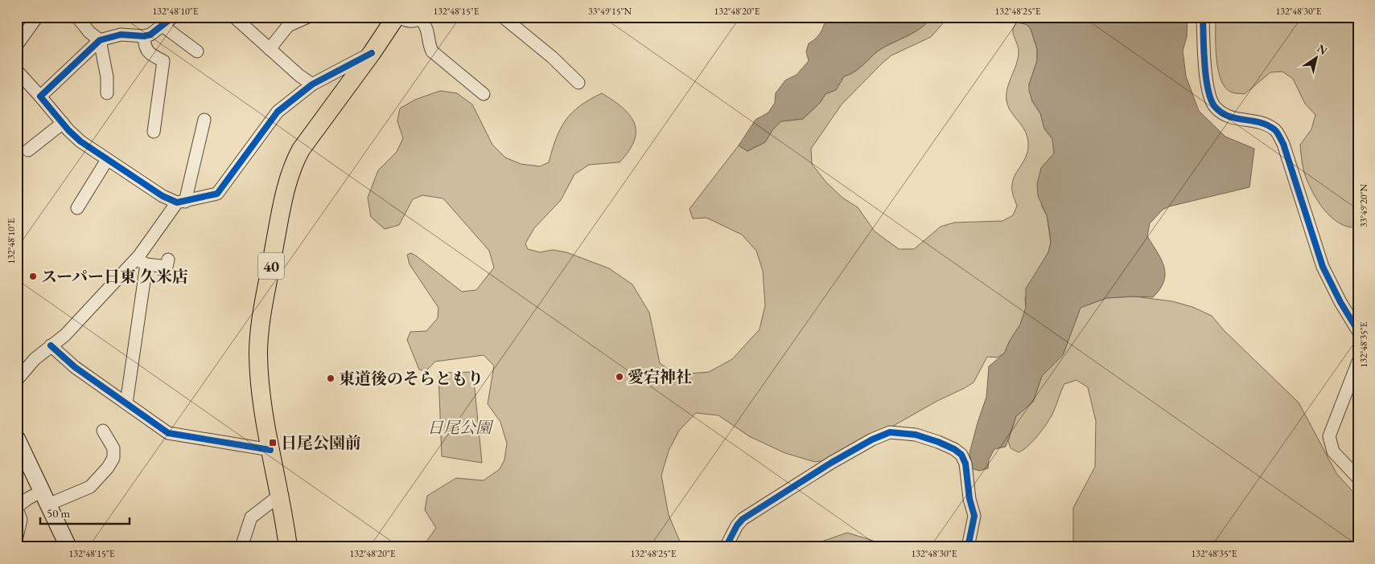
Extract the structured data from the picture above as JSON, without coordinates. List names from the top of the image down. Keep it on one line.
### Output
{"streets":{"main road":["40"]},"parks":["日尾公園"],"places":{"other":["スーパー日東 久米店","愛宕神社","東道後のそらともり"],"transit":["日尾公園前"]},"scale_bar":"50 m","north":"top right","coordinates":["132°48'10\"E","132°48'15\"E","33°49'15\"N","132°48'20\"E","132°48'25\"E","132°48'30\"E","33°49'20\"N","132°48'35\"E"]}
